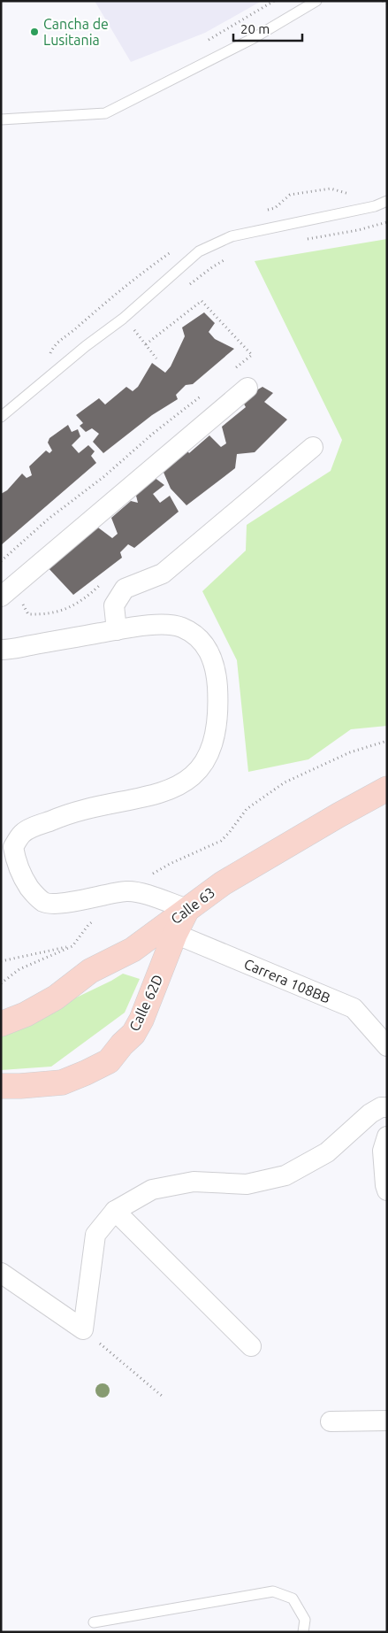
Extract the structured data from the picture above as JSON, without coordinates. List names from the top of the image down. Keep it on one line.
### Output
{"streets":{"main road":["Calle 63","Calle 62D"],"street":["Carrera 108BB"]},"crossings":[["Calle 63","Calle 62D"],["Carrera 108BB","Calle 62D"]],"places":["Cancha de Lusitania"],"scale_bar":"20 m"}
